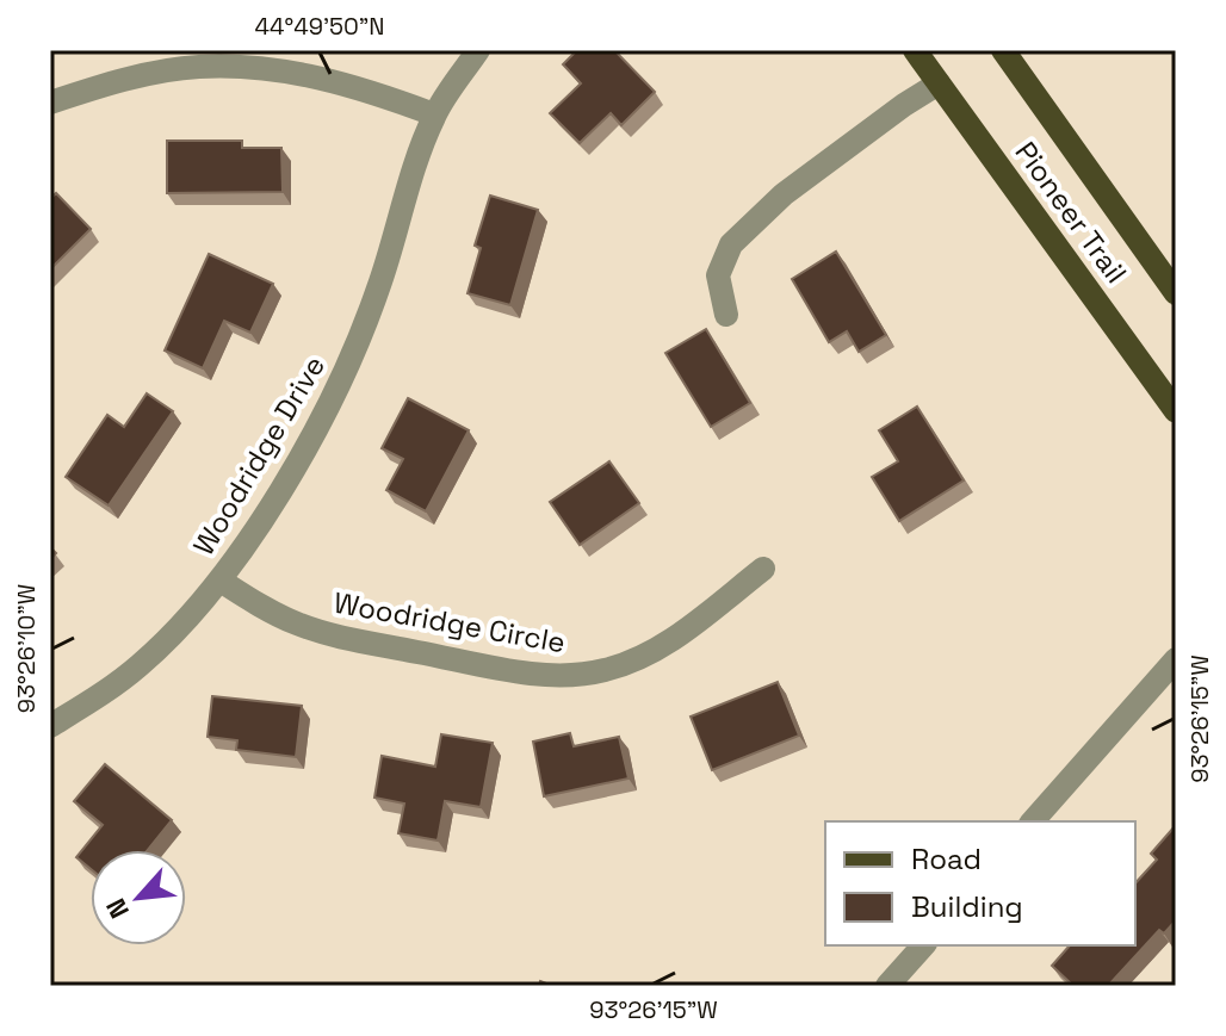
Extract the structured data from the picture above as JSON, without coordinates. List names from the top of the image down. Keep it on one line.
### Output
{"streets":{"main road":["Pioneer Trail"],"street":["Woodridge Drive","Woodridge Circle"]},"crossings":[["Woodridge Drive","Woodridge Circle"]],"legend":["Road","Building"],"north":"bottom left","coordinates":["44°49'50\"N","93°26'10\"W","93°26'15\"W"]}
